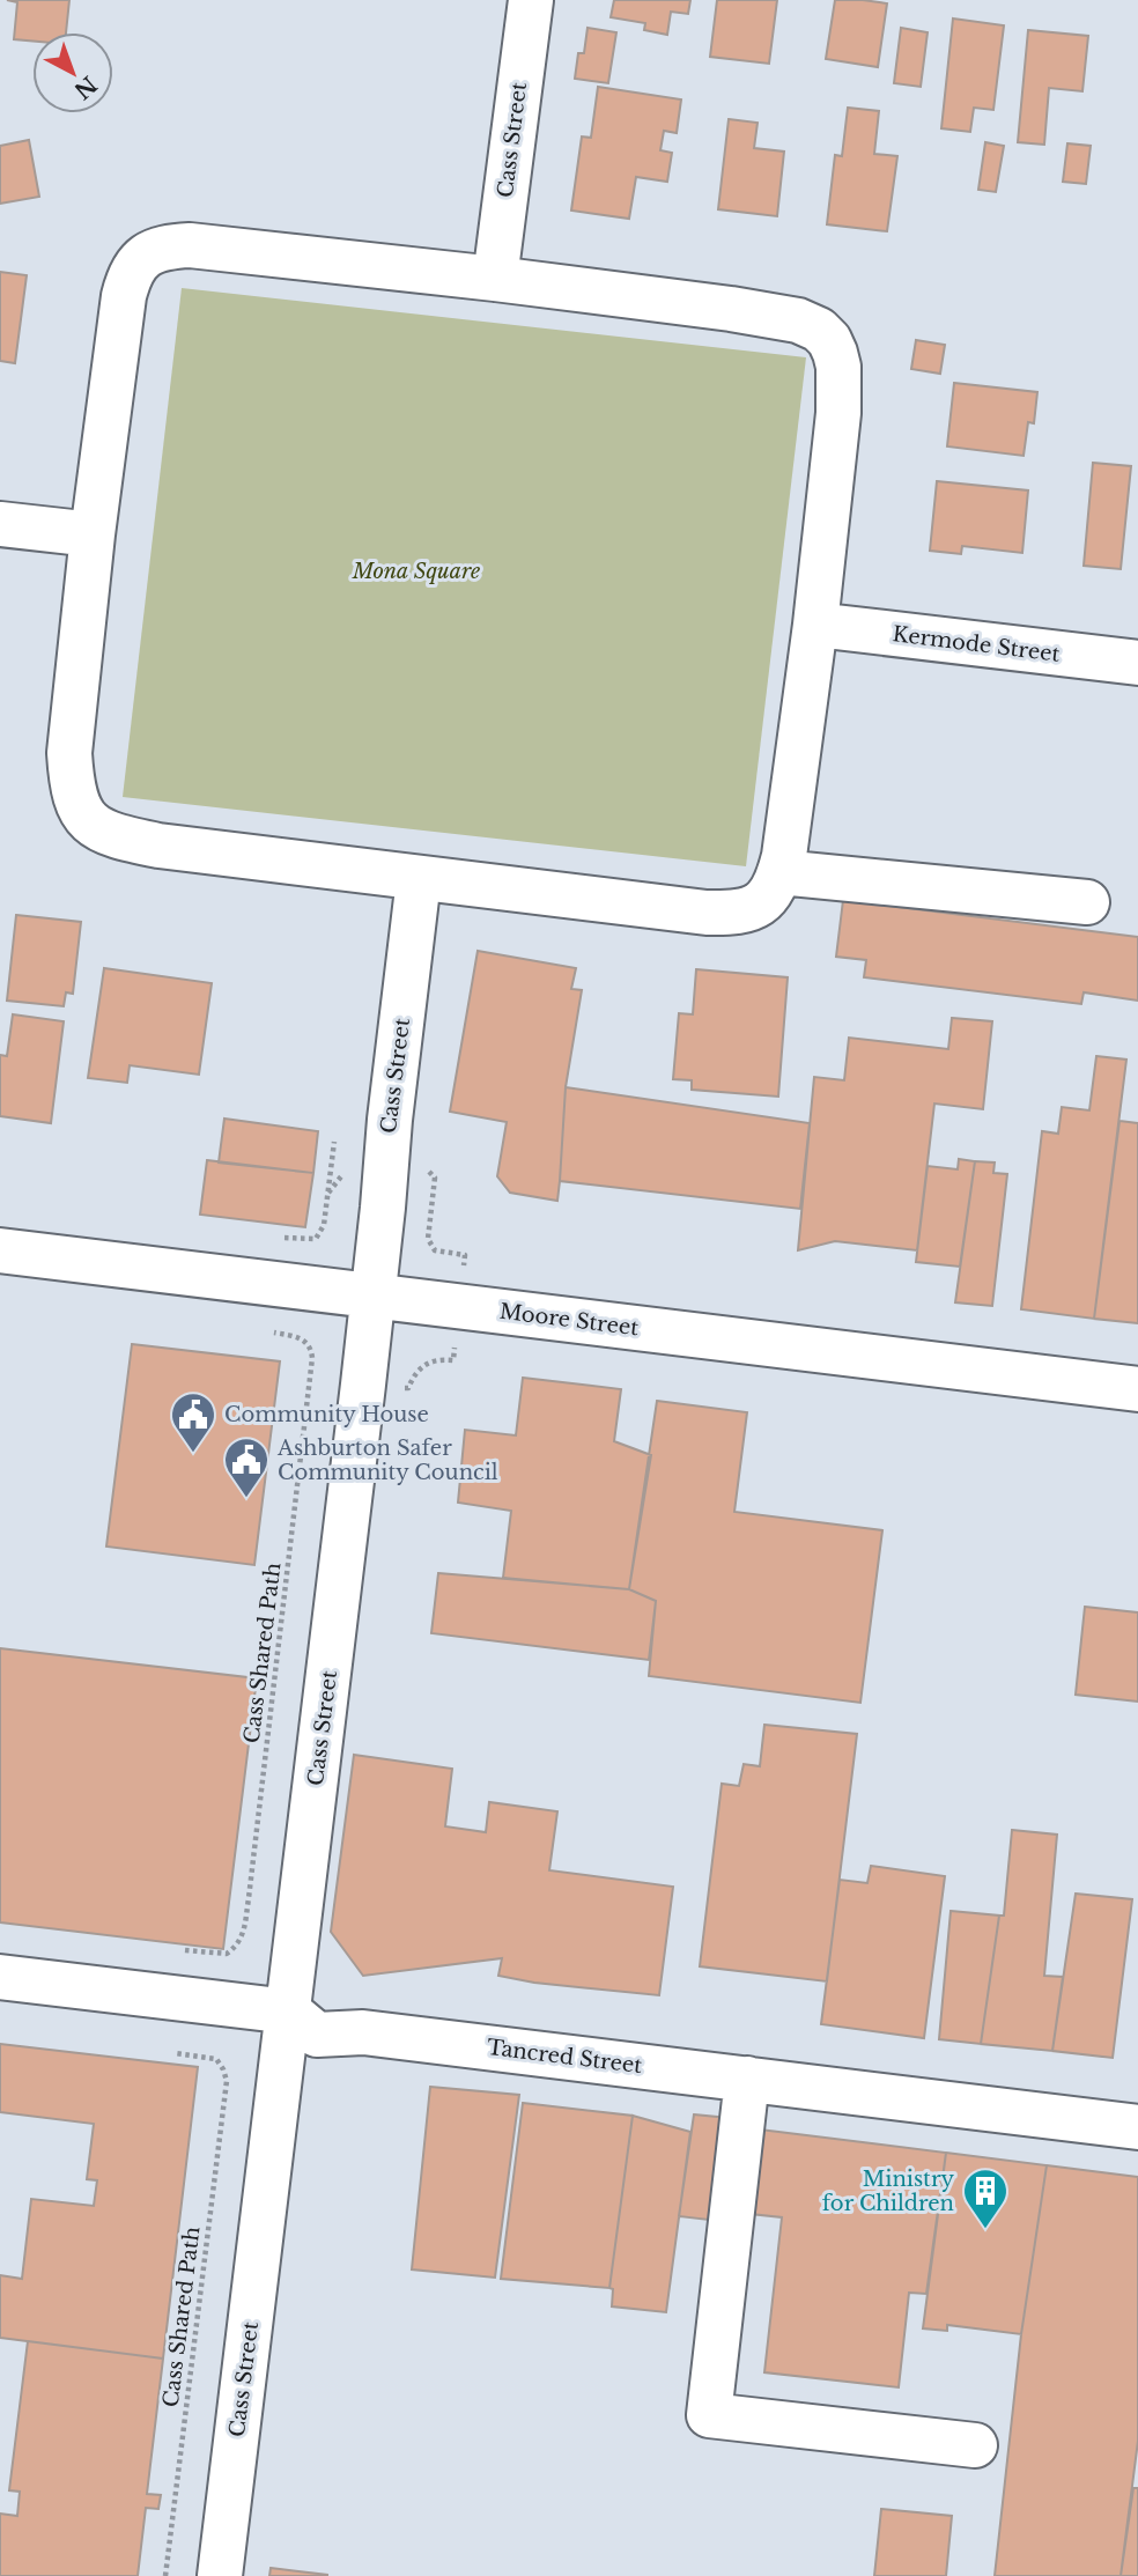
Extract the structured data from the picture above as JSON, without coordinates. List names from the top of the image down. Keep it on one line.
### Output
{"streets":{"street":["Cass Street","Kermode Street","Moore Street","Tancred Street"],"path":["Cass Shared Path"]},"crossings":[["Cass Street","Moore Street"],["Cass Street","Tancred Street"]],"parks":["Mona Square"],"places":{"public building":["Community House","Ashburton Safer Community Council"],"building":["Ministry for Children"]},"north":"bottom right"}
